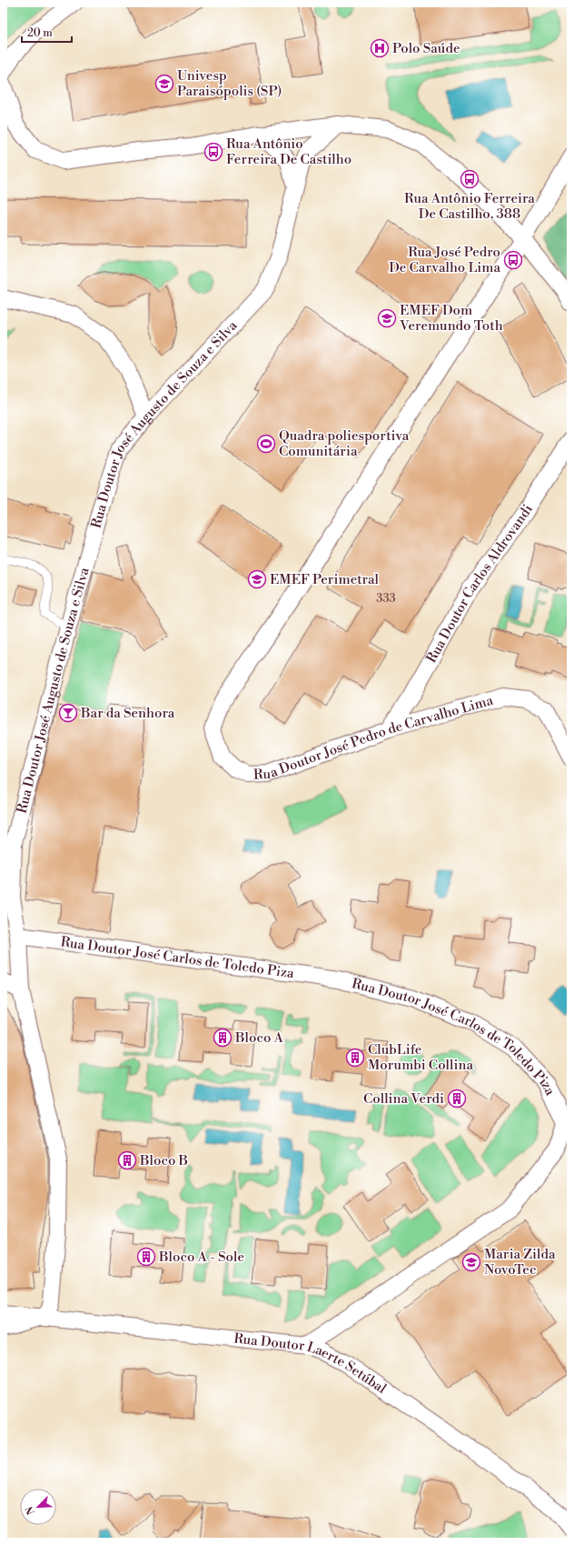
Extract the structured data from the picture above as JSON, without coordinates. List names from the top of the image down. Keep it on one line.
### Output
{"streets":{"street":["Rua Doutor José Augusto de Souza e Silva","Rua Doutor Carlos Aldrovandi","Rua Doutor José Pedro de Carvalho Lima","Rua Doutor José Carlos de Toledo Piza","Rua Doutor Laerte Setúbal"]},"crossings":[["Rua Doutor José Augusto de Souza e Silva","Rua Doutor José Carlos de Toledo Piza"],["Rua Doutor José Augusto de Souza e Silva","Rua Doutor Laerte Setúbal"],["Rua Doutor Carlos Aldrovandi","Rua Doutor José Pedro de Carvalho Lima"],["Rua Doutor José Carlos de Toledo Piza","Rua Doutor Laerte Setúbal"]],"places":{"hospital":["Polo Saúde"],"school or university":["Univesp Paraisópolis (SP)","EMEF Dom Veremundo Toth","EMEF Perimetral","Maria Zilda NovoTec"],"bus stop":["Rua Antônio Ferreira De Castilho","Rua Antônio Ferreira De Castilho, 388","Rua José Pedro De Carvalho Lima"],"sports":["Quadra poliesportiva Comunitária"],"bar":["Bar da Senhora"],"building":["Bloco A","ClubLife Morumbi Collina","Collina Verdi","Bloco B","Bloco A - Sole"]},"house_numbers":["333"],"scale_bar":"20 m","north":"bottom left"}
